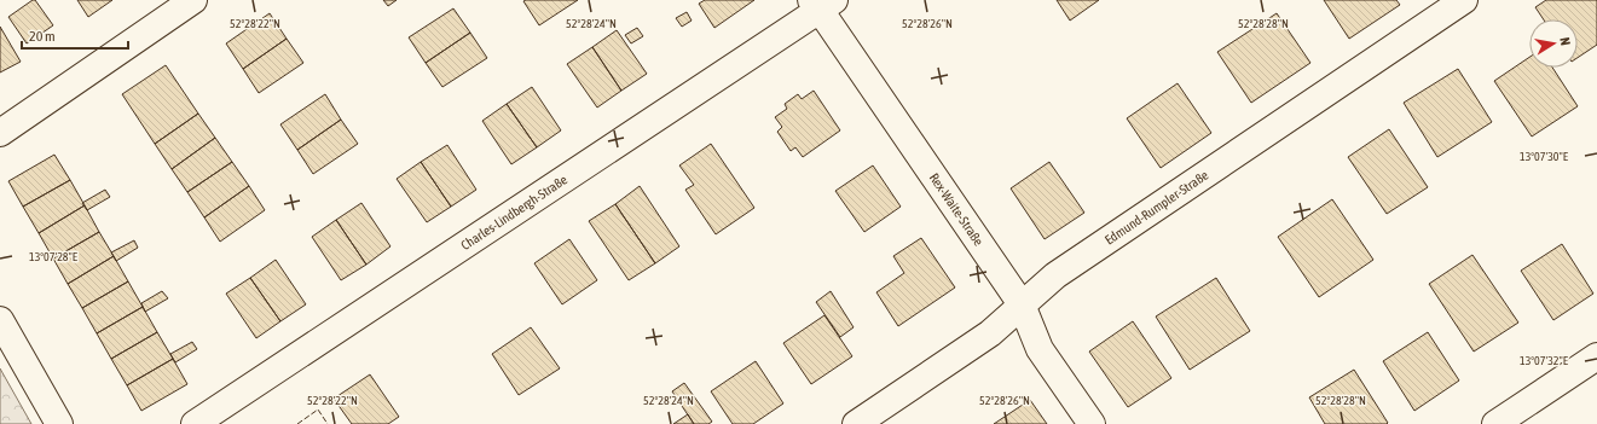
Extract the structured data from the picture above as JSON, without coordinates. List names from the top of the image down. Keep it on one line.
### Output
{"streets":{"street":["Edmund-Rumpler-Straße","Rex-Waite-Straße","Charles-Lindbergh-Straße"]},"crossings":[["Edmund-Rumpler-Straße","Rex-Waite-Straße"],["Rex-Waite-Straße","Charles-Lindbergh-Straße"]],"scale_bar":"20 m","north":"right","coordinates":["52°28'22\"N","52°28'24\"N","52°28'26\"N","52°28'28\"N","13°07'30\"E","13°07'28\"E","13°07'32\"E"]}
